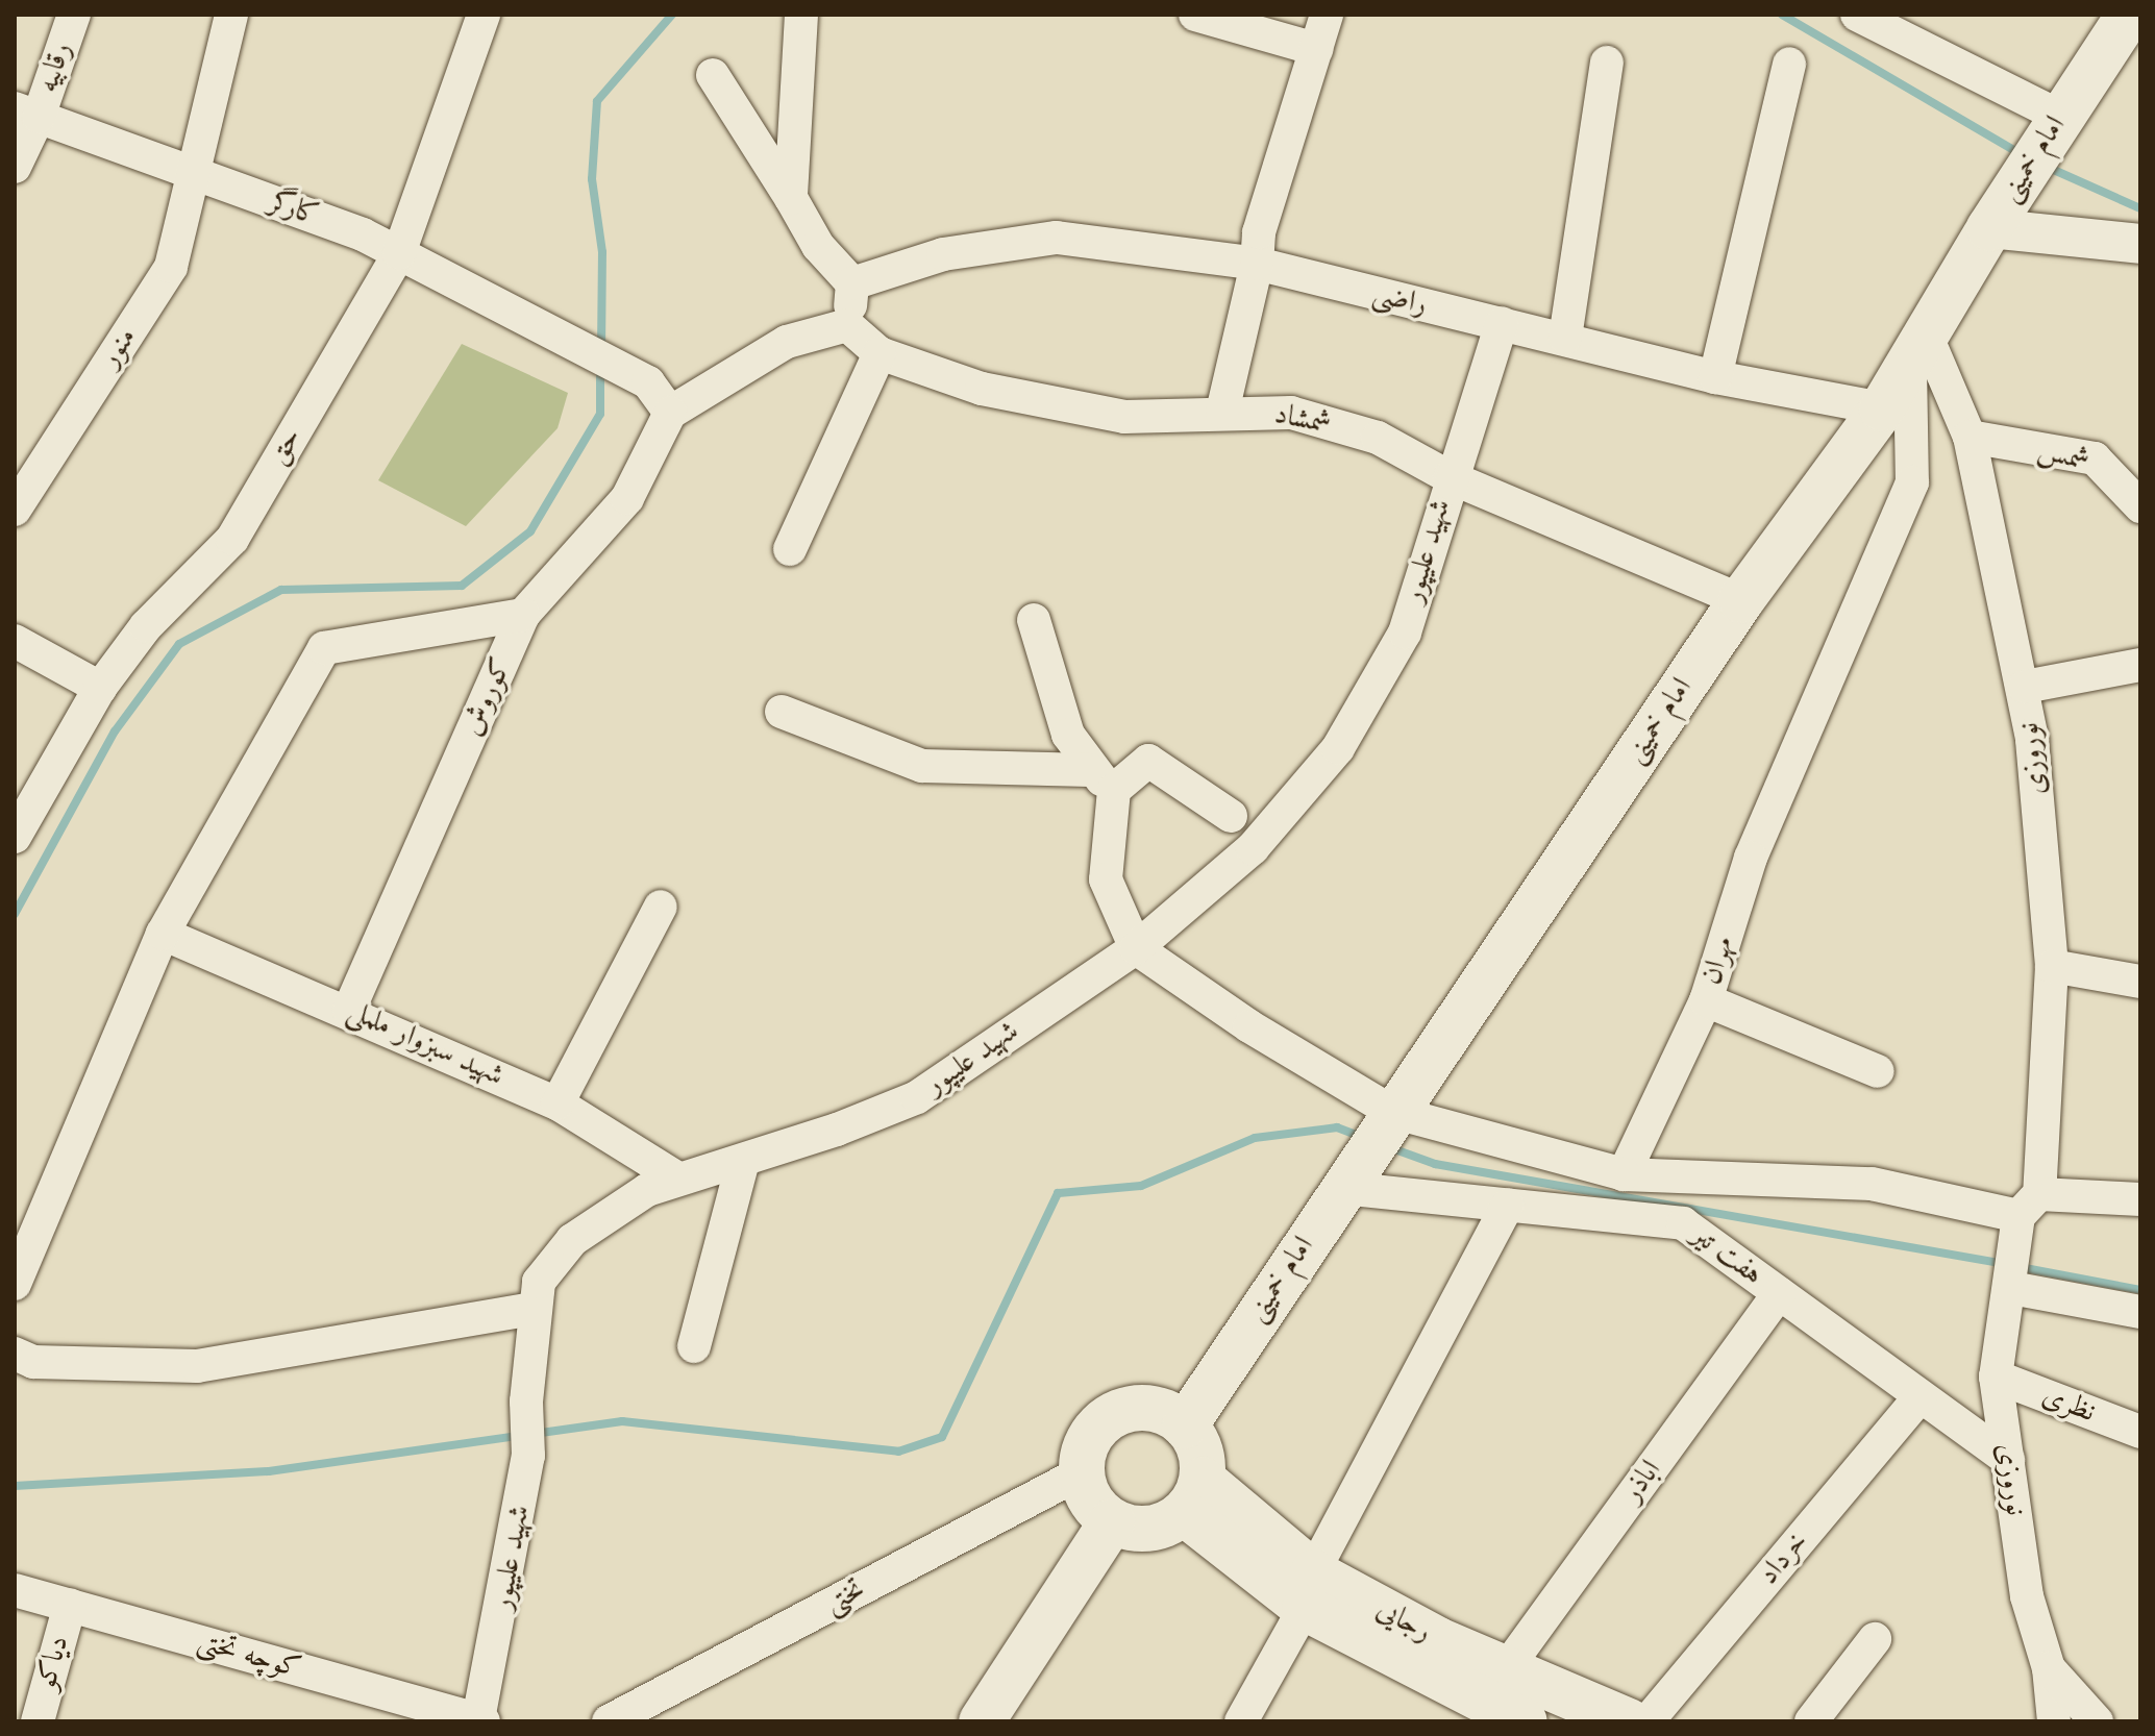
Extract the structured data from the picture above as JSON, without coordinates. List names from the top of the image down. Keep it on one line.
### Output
{"streets":{"main road":["امام خمینی","رجایی"],"street":["رقابیه","کارگر","راضی","منور","شمشاد","حق","شمس","شهید علیپور","کوروش","نوروزی","مهران","شهید سبزوار ململی","هفت تیر","نظری","اباذر","خرداد","تختی","کوچه تختی","دیاکو"]},"crossings":[["رقابیه","کارگر"],["امام خمینی","راضی"],["امام خمینی","شمشاد"],["امام خمینی","نوروزی"],["امام خمینی","مهران"],["امام خمینی","هفت تیر"],["امام خمینی","تختی"],["امام خمینی","رجایی"],["کارگر","منور"],["کارگر","حق"],["کارگر","کوروش"],["راضی","شهید علیپور"],["شمشاد","شهید علیپور"],["شمس","نوروزی"],["شهید علیپور","شهید سبزوار ململی"],["شهید علیپور","کوچه تختی"],["کوروش","شهید سبزوار ململی"],["نوروزی","مهران"],["نوروزی","هفت تیر"],["نوروزی","نظری"],["هفت تیر","اباذر"],["هفت تیر","خرداد"],["اباذر","رجایی"],["تختی","رجایی"],["کوچه تختی","دیاکو"]]}
